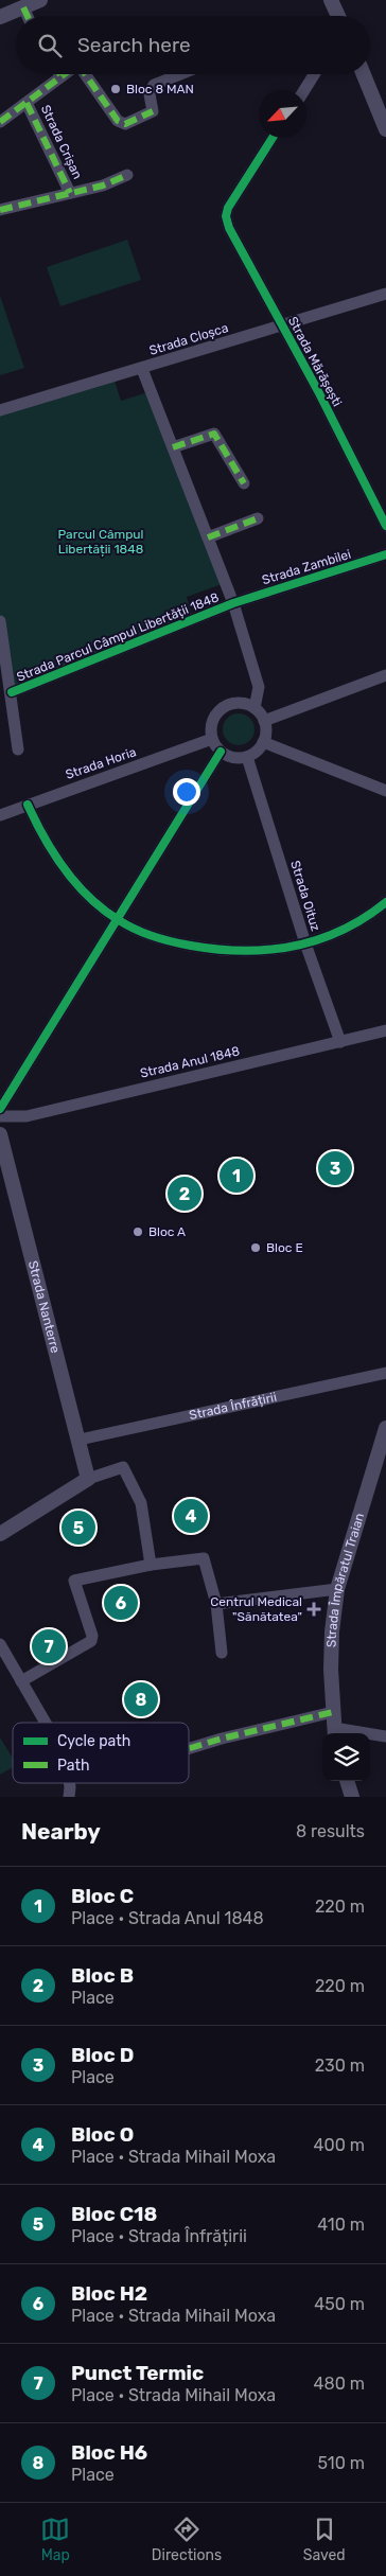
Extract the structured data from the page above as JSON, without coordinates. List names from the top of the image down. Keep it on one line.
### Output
{"streets":{"street":["Strada Crișan","Strada Cloșca","Strada Mărășești","Strada Zambilei","Strada Parcul Câmpul Libertății 1848","Strada Horia","Strada Oituz","Strada Anul 1848","Strada Nanterre","Strada Înfrățirii","Strada Împăratul Traian"]},"crossings":[["Strada Cloșca","Strada Mărășești"],["Strada Cloșca","Strada Parcul Câmpul Libertății 1848"],["Strada Zambilei","Strada Parcul Câmpul Libertății 1848"],["Strada Horia","Strada Oituz"],["Strada Oituz","Strada Anul 1848"],["Strada Nanterre","Strada Înfrățirii"]],"parks":["Parcul Câmpul Libertății 1848"],"places":{"other":["Bloc 8 MAN","Bloc A","Bloc E"],"health":["Centrul Medical \"Sănătatea\""]},"legend":["Cycle path","Path"],"north":"bottom left","page":{"search":"Search here","pins":["3","1","2","4","5","6","7","8"],"heading":["Nearby","8 results"],"list":[{"mark":"1","name":"Bloc C","note":"Place · Strada Anul 1848","value":"220 m"},{"mark":"2","name":"Bloc B","note":"Place","value":"220 m"},{"mark":"3","name":"Bloc D","note":"Place","value":"230 m"},{"mark":"4","name":"Bloc O","note":"Place · Strada Mihail Moxa","value":"400 m"},{"mark":"5","name":"Bloc C18","note":"Place · Strada Înfrățirii","value":"410 m"},{"mark":"6","name":"Bloc H2","note":"Place · Strada Mihail Moxa","value":"450 m"},{"mark":"7","name":"Punct Termic","note":"Place · Strada Mihail Moxa","value":"480 m"},{"mark":"8","name":"Bloc H6","note":"Place","value":"510 m"}],"nav":["Map","Directions","Saved"]}}
